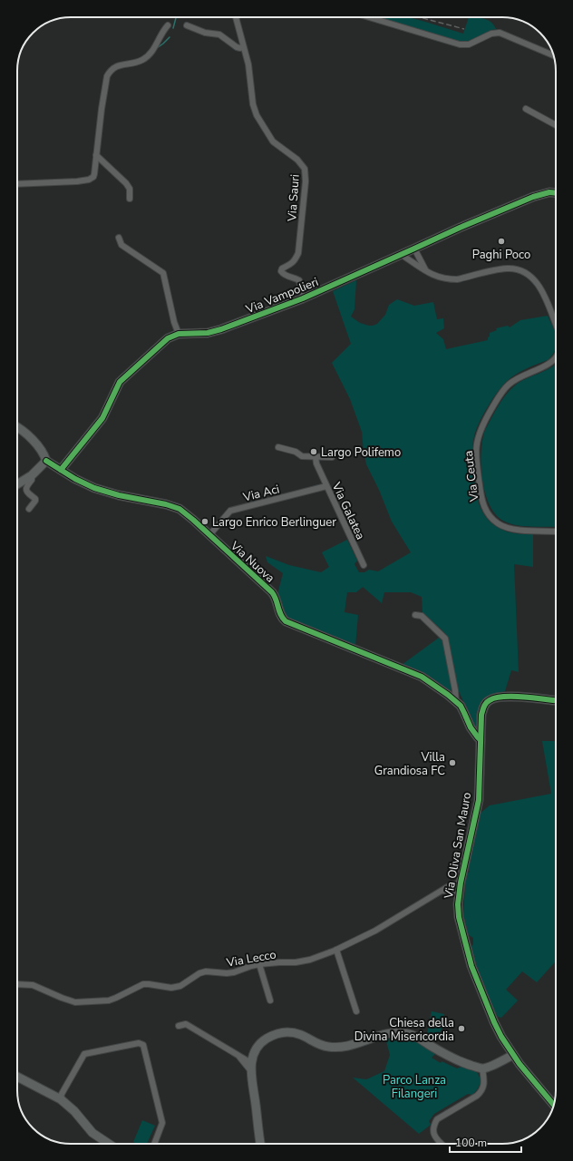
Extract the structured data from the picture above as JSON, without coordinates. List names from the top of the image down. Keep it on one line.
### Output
{"streets":{"street":["Via Sauri","Via Vampolieri","Via Ceuta","Via Aci","Via Galatea","Via Nuova","Via Oliva San Mauro","Via Lecco"]},"crossings":[["Via Sauri","Via Vampolieri"],["Via Vampolieri","Via Nuova"],["Via Aci","Via Galatea"],["Via Aci","Via Nuova"],["Via Nuova","Via Oliva San Mauro"],["Via Oliva San Mauro","Via Lecco"]],"parks":["Parco Lanza Filangeri"],"places":["Paghi Poco","Largo Polifemo","Largo Enrico Berlinguer","Villa Grandiosa FC","Chiesa della Divina Misericordia"],"scale_bar":"100 m"}
